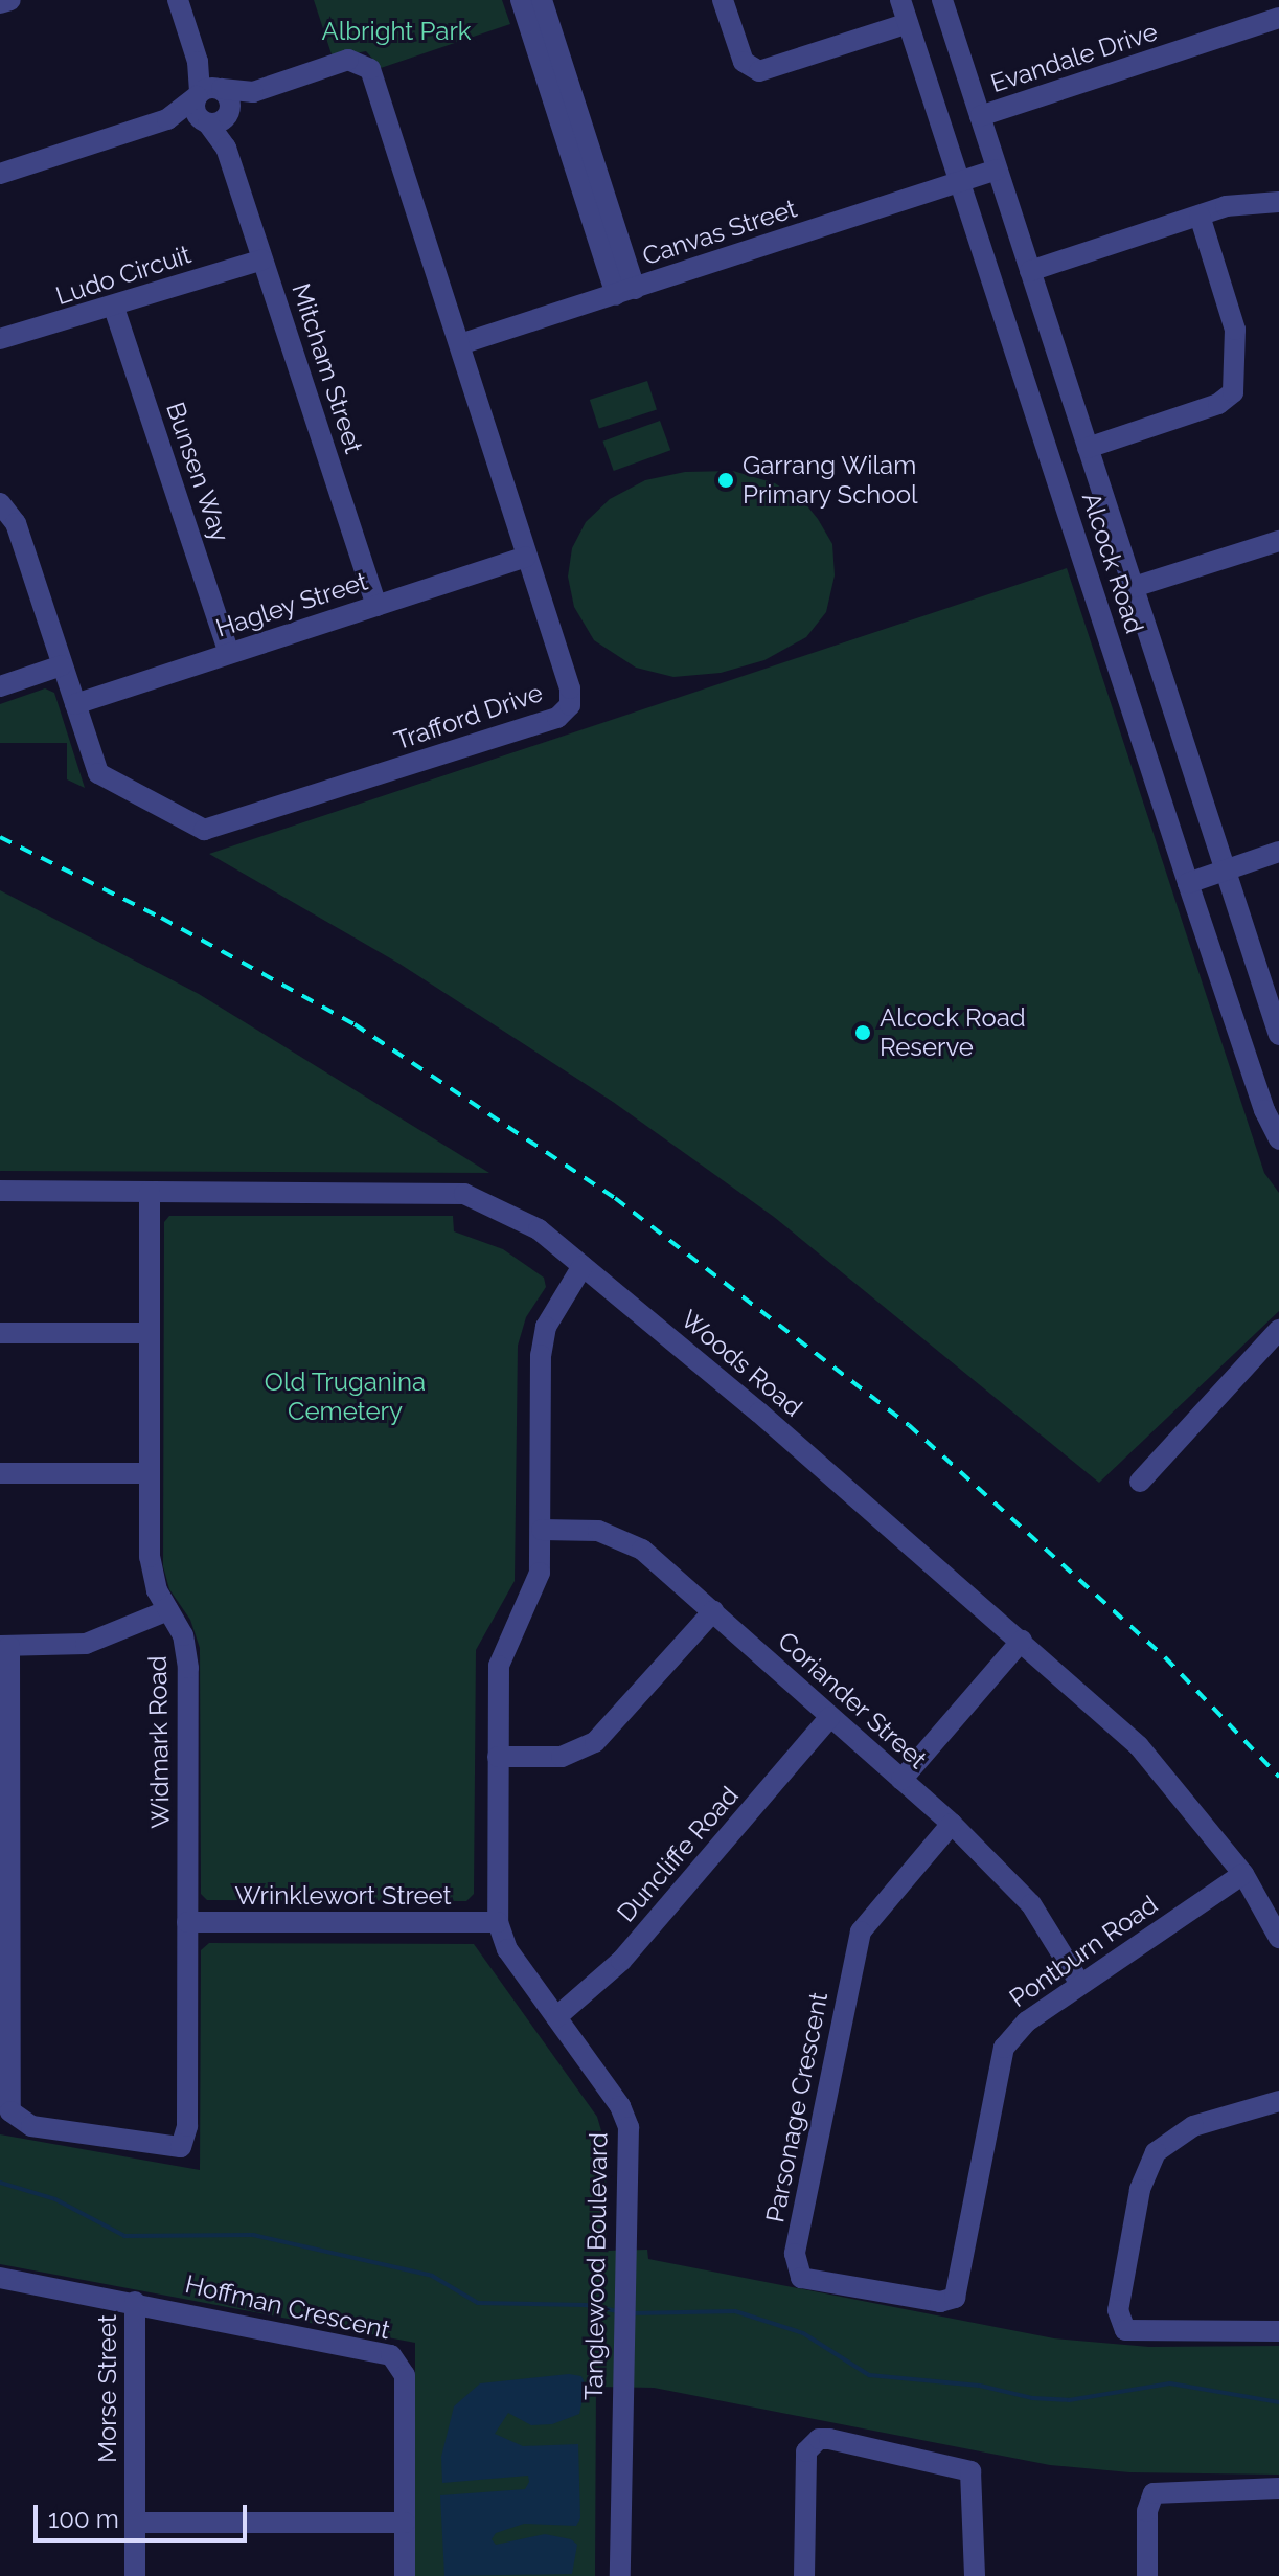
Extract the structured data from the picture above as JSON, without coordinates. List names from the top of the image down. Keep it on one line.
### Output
{"streets":{"street":["Evandale Drive","Canvas Street","Ludo Circuit","Mitcham Street","Bunsen Way","Alcock Road","Hagley Street","Trafford Drive","Woods Road","Coriander Street","Widmark Road","Duncliffe Road","Wrinklewort Street","Pontburn Road","Parsonage Crescent","Tanglewood Boulevard","Hoffman Crescent","Morse Street"]},"crossings":[["Evandale Drive","Alcock Road"],["Canvas Street","Alcock Road"],["Canvas Street","Trafford Drive"],["Ludo Circuit","Mitcham Street"],["Ludo Circuit","Bunsen Way"],["Mitcham Street","Hagley Street"],["Bunsen Way","Hagley Street"],["Hagley Street","Trafford Drive"],["Woods Road","Widmark Road"],["Woods Road","Pontburn Road"],["Woods Road","Tanglewood Boulevard"],["Coriander Street","Duncliffe Road"],["Coriander Street","Pontburn Road"],["Coriander Street","Parsonage Crescent"],["Coriander Street","Tanglewood Boulevard"],["Widmark Road","Wrinklewort Street"],["Duncliffe Road","Tanglewood Boulevard"],["Wrinklewort Street","Tanglewood Boulevard"],["Pontburn Road","Parsonage Crescent"],["Hoffman Crescent","Morse Street"]],"parks":["Albright Park","Old Truganina Cemetery"],"places":["Garrang Wilam Primary School","Alcock Road Reserve"],"scale_bar":"100 m"}
